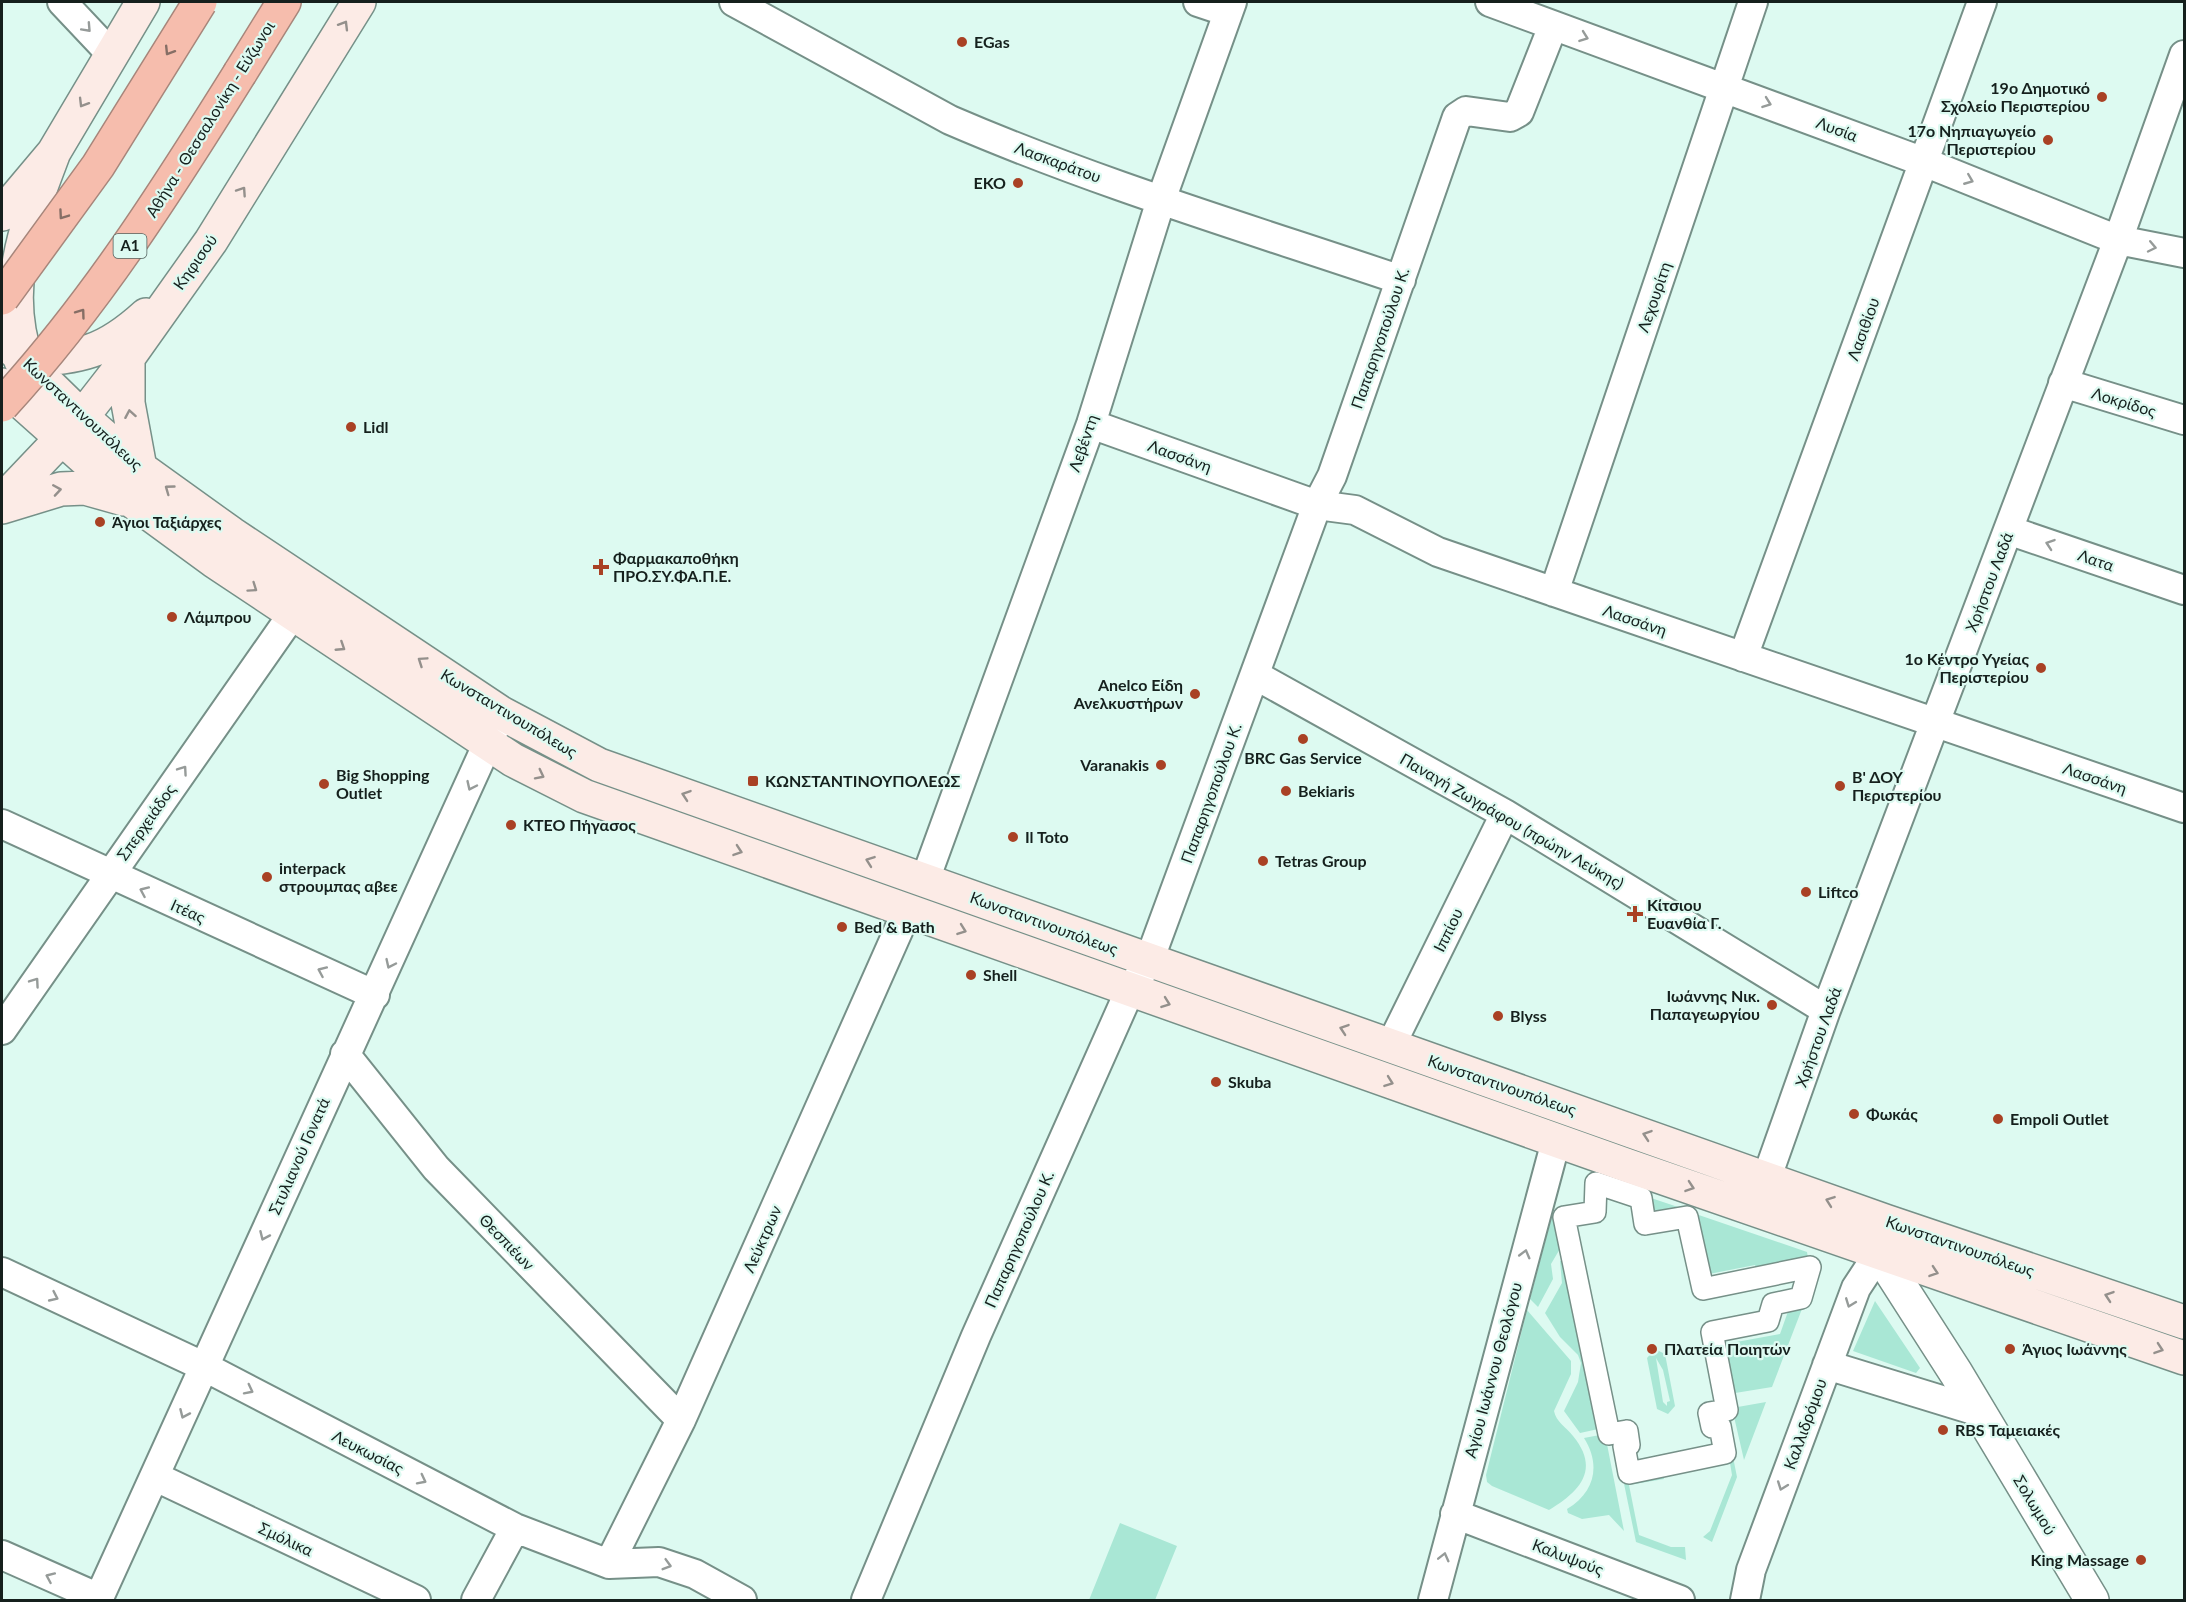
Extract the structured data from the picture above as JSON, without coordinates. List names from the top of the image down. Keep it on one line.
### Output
{"streets":{"highway":["Αθήνα - Θεσσαλονίκη - Εύζωνοι","Α1"],"main road":["Κηφισού","Κωνσταντινουπόλεως"],"street":["Λυσία","Λασκαράτου","Λεχουρίτη","Λασιθίου","Παπαρηγοπούλου Κ.","Λοκρίδος","Λεβέντη","Λασσάνη","Λατα","Χρήστου Λαδά","Παναγή Ζωγράφου (πρώην Λεύκης)","Σπερχειάδος","Ιτέας","Ιππίου","Στυλιανού Γονατά","Λεύκτρων","Θεσπιέων","Αγίου Ιωάννου Θεολόγου","Καλλιδρόμου","Λευκωσίας","Σολωμού","Σμόλικα","Καλυψούς"]},"crossings":[["Λυσία","Λεχουρίτη"],["Λυσία","Λασιθίου"],["Λυσία","Παπαρηγοπούλου Κ."],["Λυσία","Χρήστου Λαδά"],["Λασκαράτου","Παπαρηγοπούλου Κ."],["Λασκαράτου","Λεβέντη"],["Κηφισού","Κωνσταντινουπόλεως"],["Λεχουρίτη","Λασσάνη"],["Λασιθίου","Λασσάνη"],["Παπαρηγοπούλου Κ.","Κωνσταντινουπόλεως"],["Παπαρηγοπούλου Κ.","Λασσάνη"],["Παπαρηγοπούλου Κ.","Παναγή Ζωγράφου (πρώην Λεύκης)"],["Λοκρίδος","Χρήστου Λαδά"],["Κωνσταντινουπόλεως","Λεβέντη"],["Κωνσταντινουπόλεως","Χρήστου Λαδά"],["Κωνσταντινουπόλεως","Σπερχειάδος"],["Κωνσταντινουπόλεως","Ιππίου"],["Κωνσταντινουπόλεως","Στυλιανού Γονατά"],["Κωνσταντινουπόλεως","Λεύκτρων"],["Κωνσταντινουπόλεως","Αγίου Ιωάννου Θεολόγου"],["Κωνσταντινουπόλεως","Καλλιδρόμου"],["Κωνσταντινουπόλεως","Σολωμού"],["Λεβέντη","Λασσάνη"],["Λασσάνη","Χρήστου Λαδά"],["Λατα","Χρήστου Λαδά"],["Χρήστου Λαδά","Παναγή Ζωγράφου (πρώην Λεύκης)"],["Παναγή Ζωγράφου (πρώην Λεύκης)","Ιππίου"],["Σπερχειάδος","Ιτέας"],["Ιτέας","Στυλιανού Γονατά"],["Στυλιανού Γονατά","Θεσπιέων"],["Στυλιανού Γονατά","Λευκωσίας"],["Στυλιανού Γονατά","Σμόλικα"],["Λεύκτρων","Θεσπιέων"],["Λεύκτρων","Λευκωσίας"],["Αγίου Ιωάννου Θεολόγου","Καλυψούς"],["Καλλιδρόμου","Σολωμού"]],"one_way":["Λυσία","Λατα","Σπερχειάδος","Ιτέας","Στυλιανού Γονατά","Αγίου Ιωάννου Θεολόγου","Καλλιδρόμου","Λευκωσίας"],"places":{"other":["EGas","19ο Δημοτικό Σχολείο Περιστερίου","17ο Νηπιαγωγείο Περιστερίου","EKO","Lidl","Άγιοι Ταξιάρχες","Λάμπρου","1ο Κέντρο Υγείας Περιστερίου","Anelco Είδη Ανελκυστήρων","BRC Gas Service","Varanakis","Big Shopping Outlet","Β' ΔΟΥ Περιστερίου","Bekiaris","ΚΤΕΟ Πήγασος","Il Toto","Tetras Group","interpack στρουμπας αβεε","Liftco","Bed & Bath","Shell","Ιωάννης Νικ. Παπαγεωργίου","Blyss","Skuba","Φωκάς","Empoli Outlet","Πλατεία Ποιητών","Άγιος Ιωάννης","RBS Ταμειακές","King Massage"],"health":["Φαρμακαποθήκη ΠΡΟ.ΣΥ.ΦΑ.Π.Ε.","Κίτσιου Ευανθία Γ."],"transit":["ΚΩΝΣΤΑΝΤΙΝΟΥΠΟΛΕΩΣ"]}}
